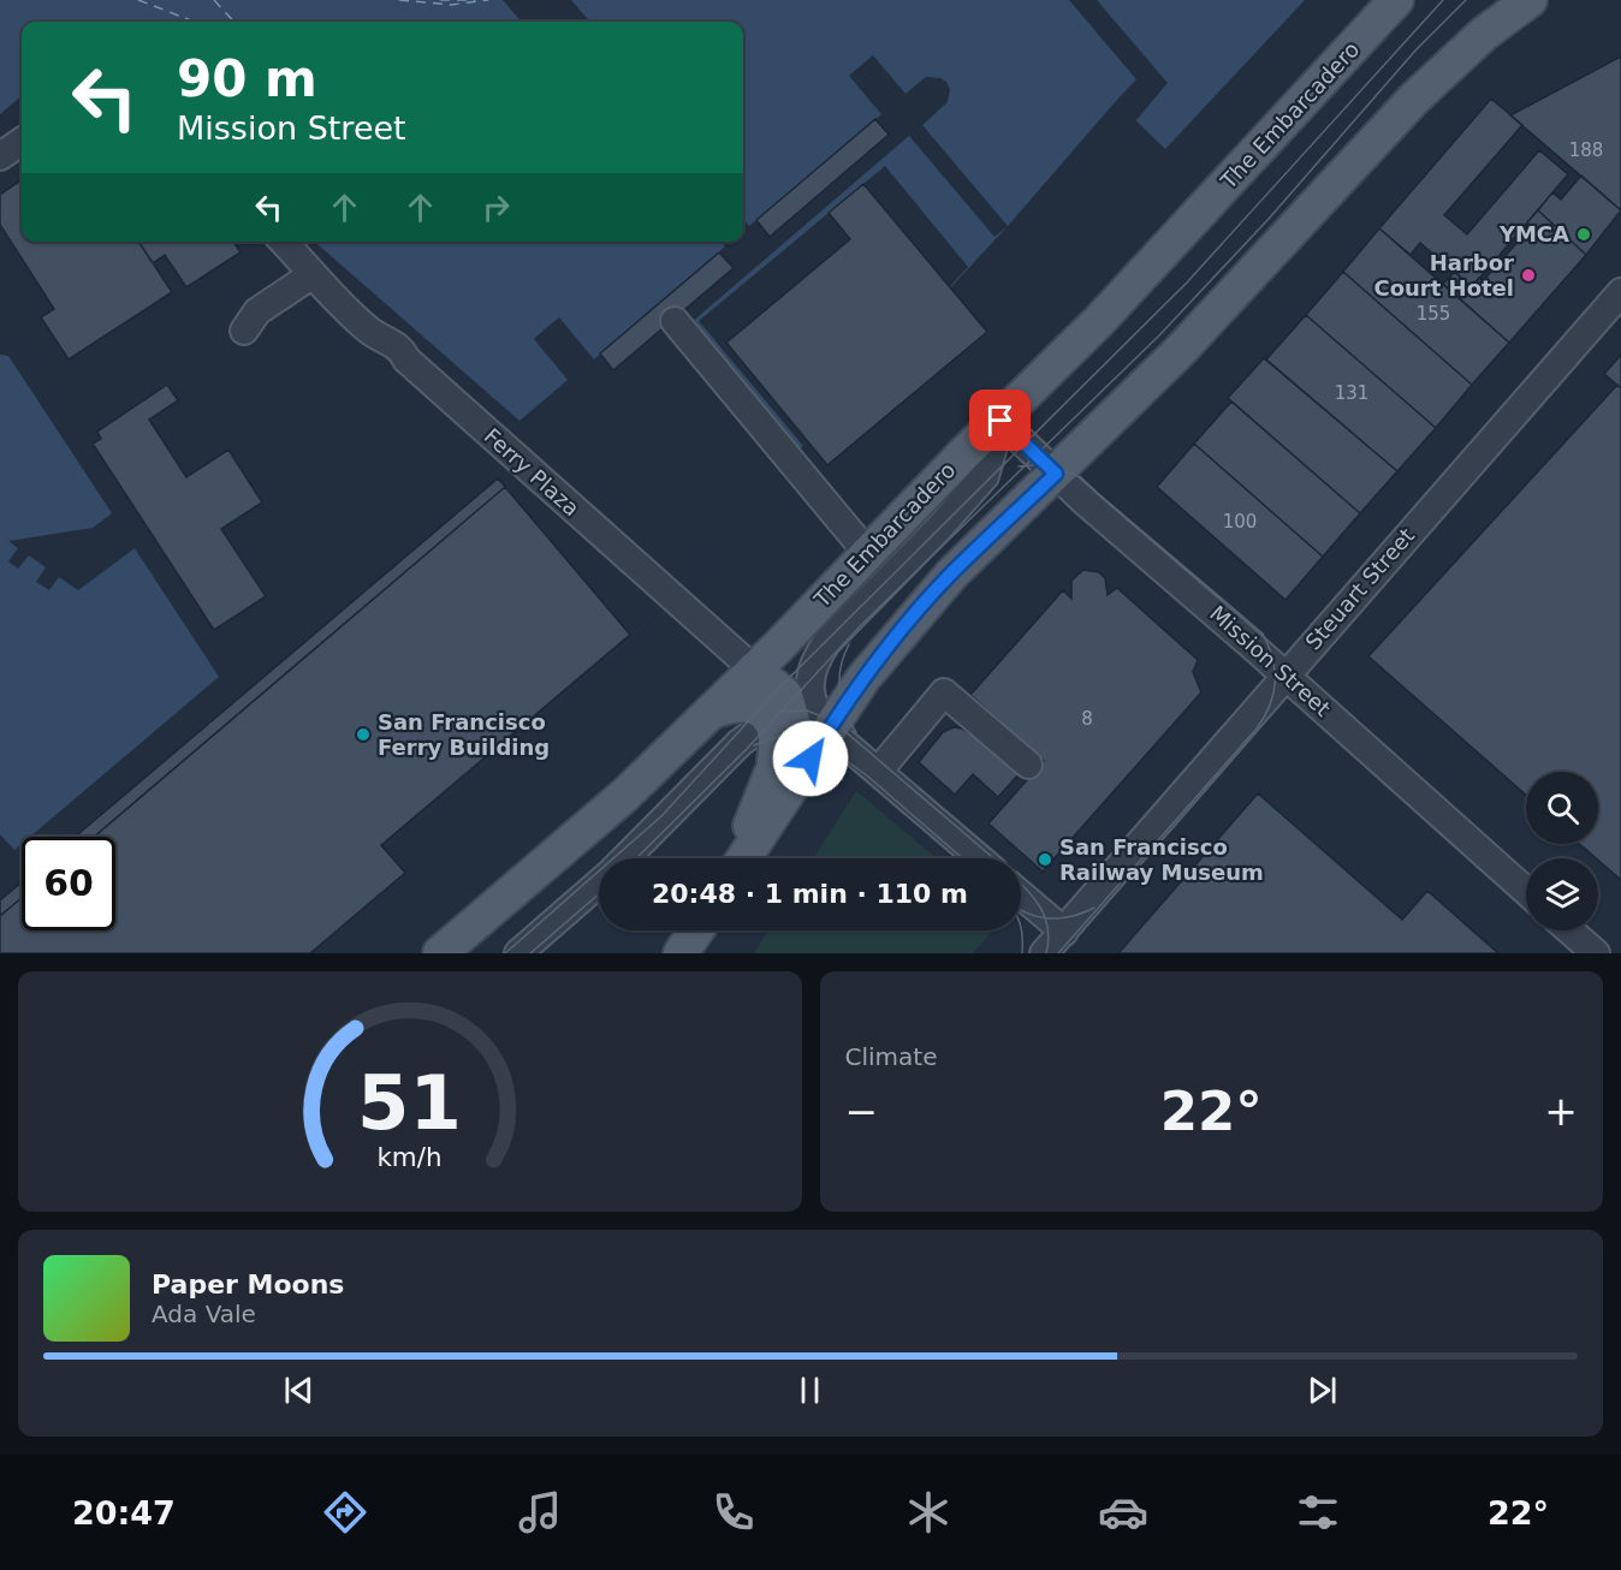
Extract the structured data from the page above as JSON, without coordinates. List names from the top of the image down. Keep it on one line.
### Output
{"streets":{"main road":["The Embarcadero"],"street":["Ferry Plaza","Steuart Street","Mission Street"]},"crossings":[["The Embarcadero","Ferry Plaza"],["The Embarcadero","Mission Street"],["Steuart Street","Mission Street"]],"places":["YMCA","Harbor Court Hotel","San Francisco Ferry Building","San Francisco Railway Museum"],"house_numbers":["188","155","131","100","8"],"page":{"turn":["90 m","Mission Street"],"limit":"60","trip":"20:48 · 1 min · 110 m","tile":"Climate","heat":["−","22°","+"],"song":["Paper Moons","Ada Vale"],"tabs":["20:47","22°"],"gauge":["51","km/h"]}}
